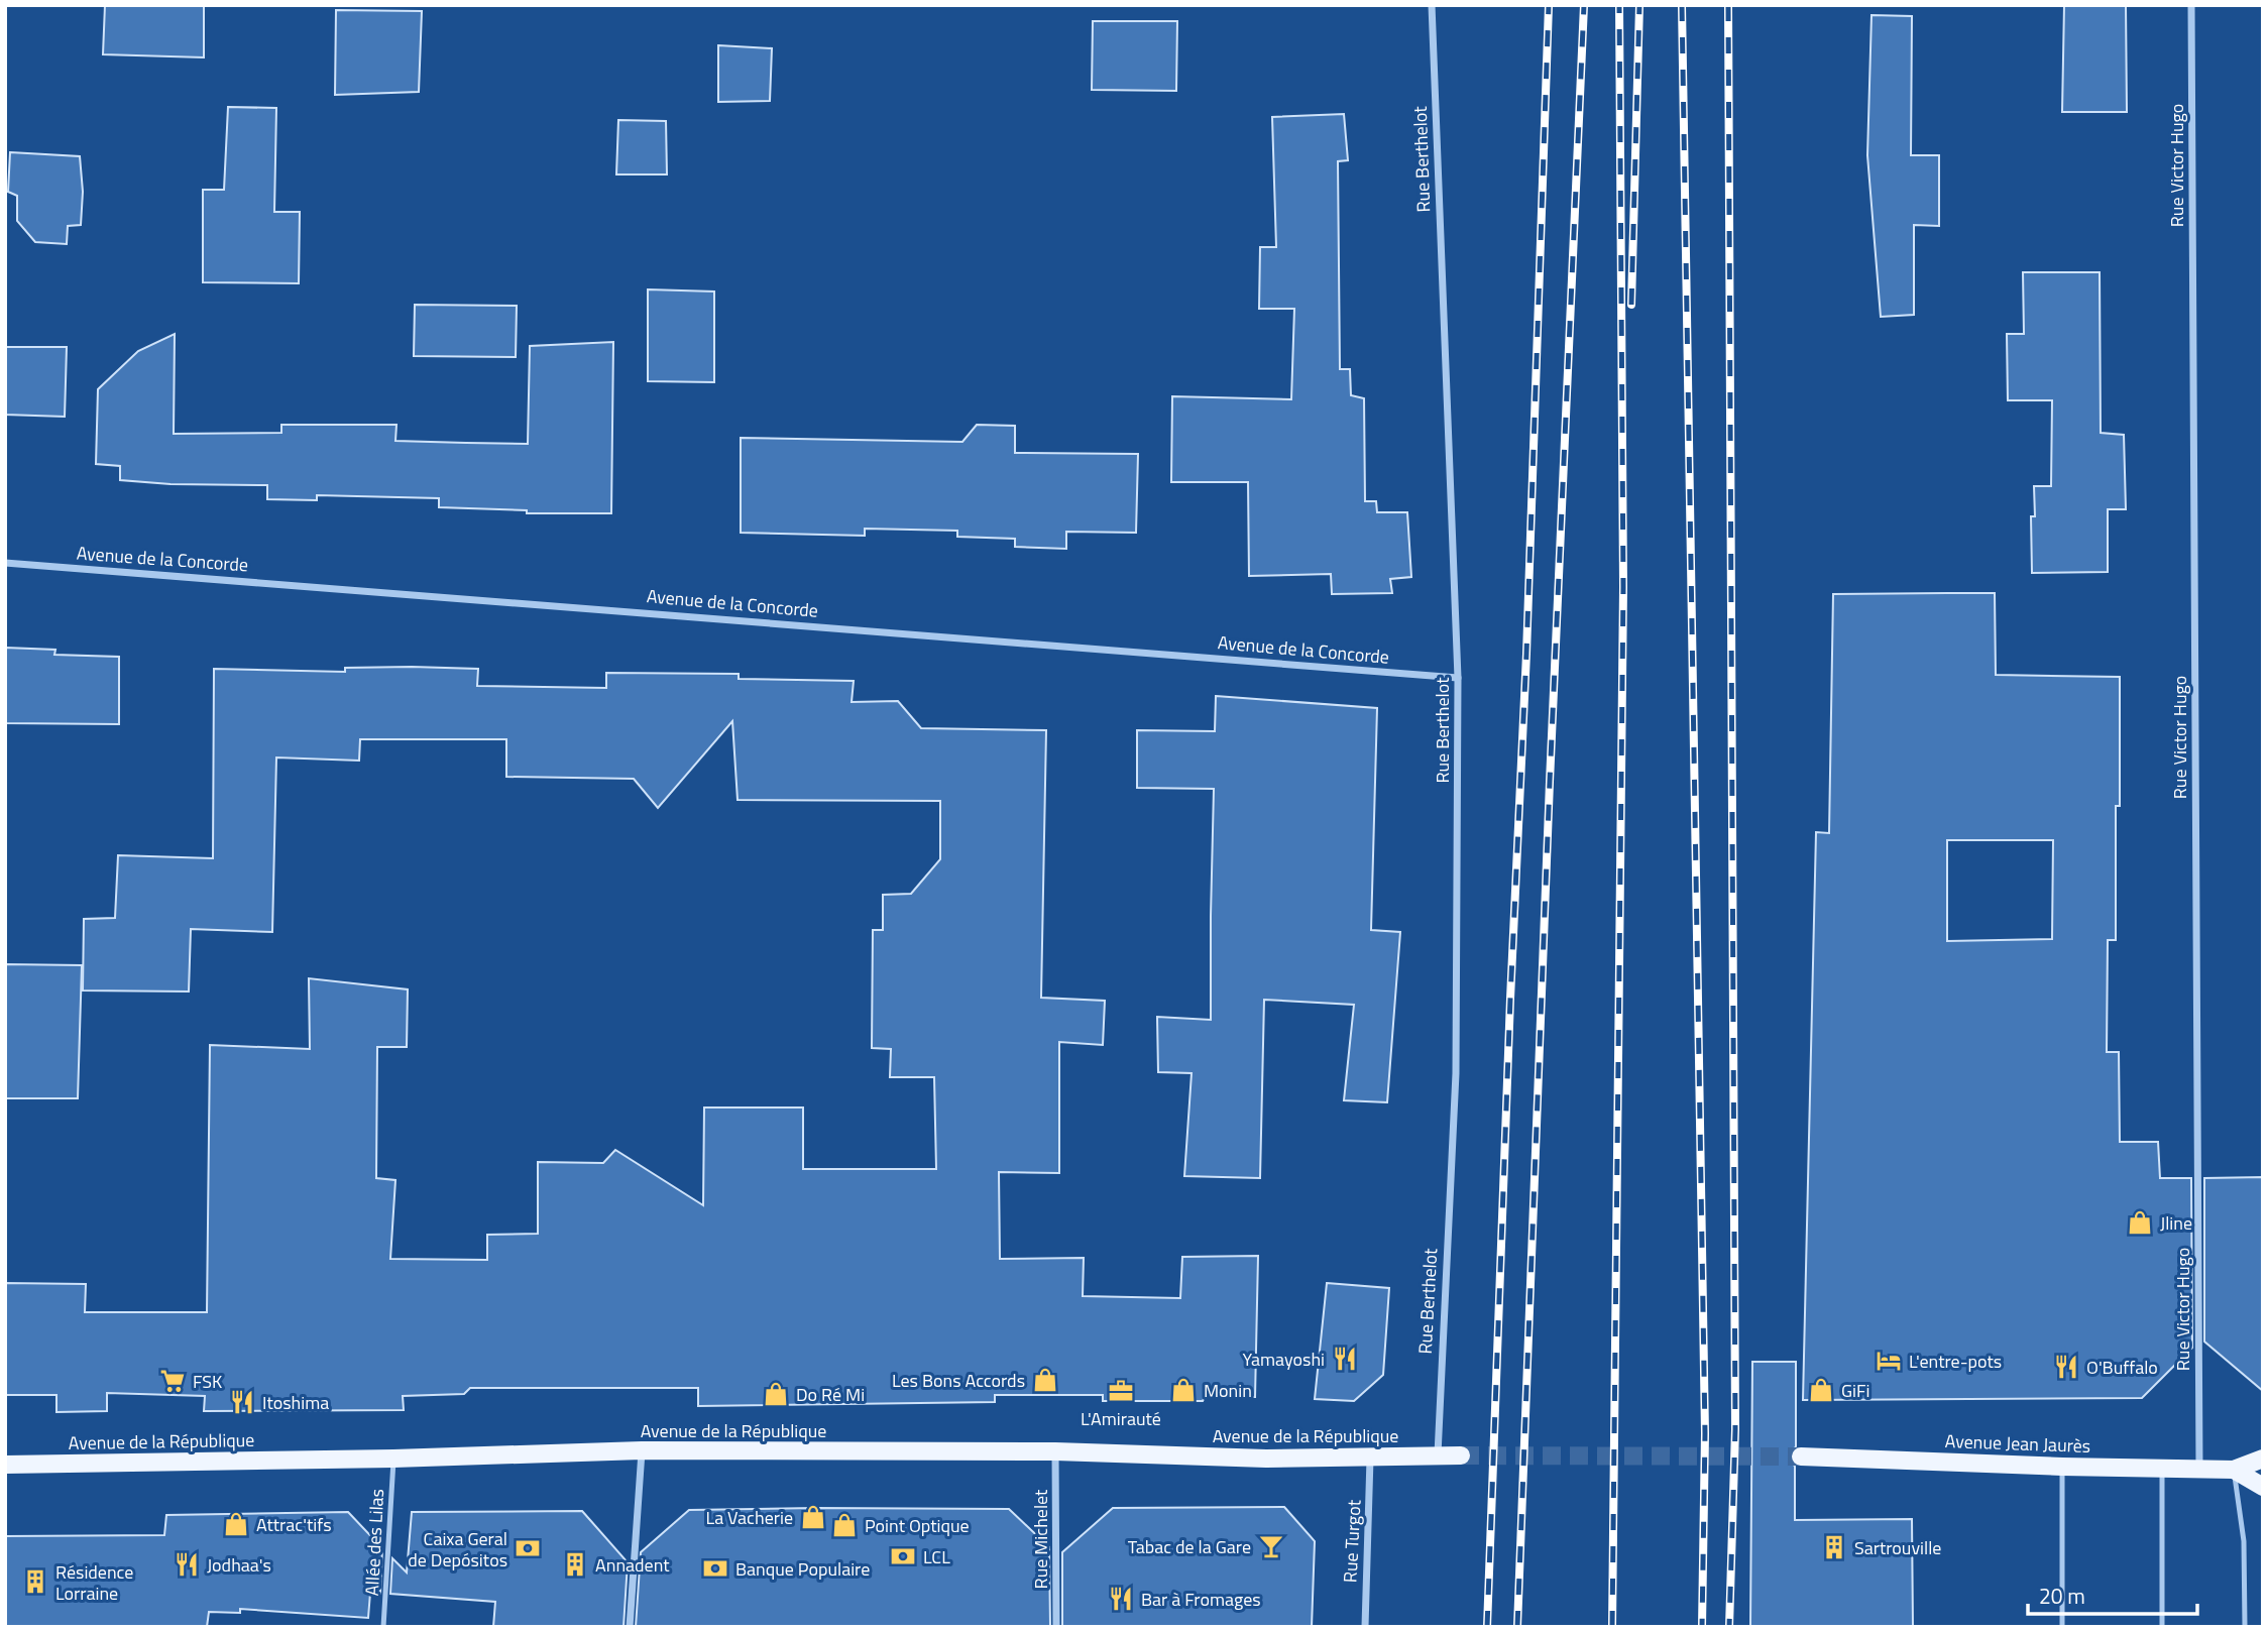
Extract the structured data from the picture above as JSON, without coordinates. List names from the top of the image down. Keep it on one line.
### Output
{"streets":{"main road":["Avenue de la République","Avenue Jean Jaurès"],"street":["Rue Berthelot","Rue Victor Hugo","Avenue de la Concorde","Rue Michelet","Rue Turgot"],"lane":["Allée des Lilas"]},"crossings":[["Rue Berthelot","Avenue de la Concorde"],["Rue Berthelot","Avenue de la République"],["Rue Victor Hugo","Avenue Jean Jaurès"],["Avenue de la République","Rue Michelet"],["Avenue de la République","Rue Turgot"],["Avenue de la République","Allée des Lilas"]],"places":{"shop":["Jline","Les Bons Accords","Monin","GiFi","Do Ré Mi","La Vacherie","Attrac'tifs","Point Optique"],"restaurant":["Yamayoshi","O'Buffalo","Itoshima","Jodhaa's","Bar à Fromages"],"hotel":["L'entre-pots"],"supermarket":["FSK"],"office":["L'Amirauté"],"bar":["Tabac de la Gare"],"building":["Sartrouville","Annadent","Résidence Lorraine"],"bank":["Caixa Geral de Depósitos","LCL","Banque Populaire"]},"scale_bar":"20 m"}
